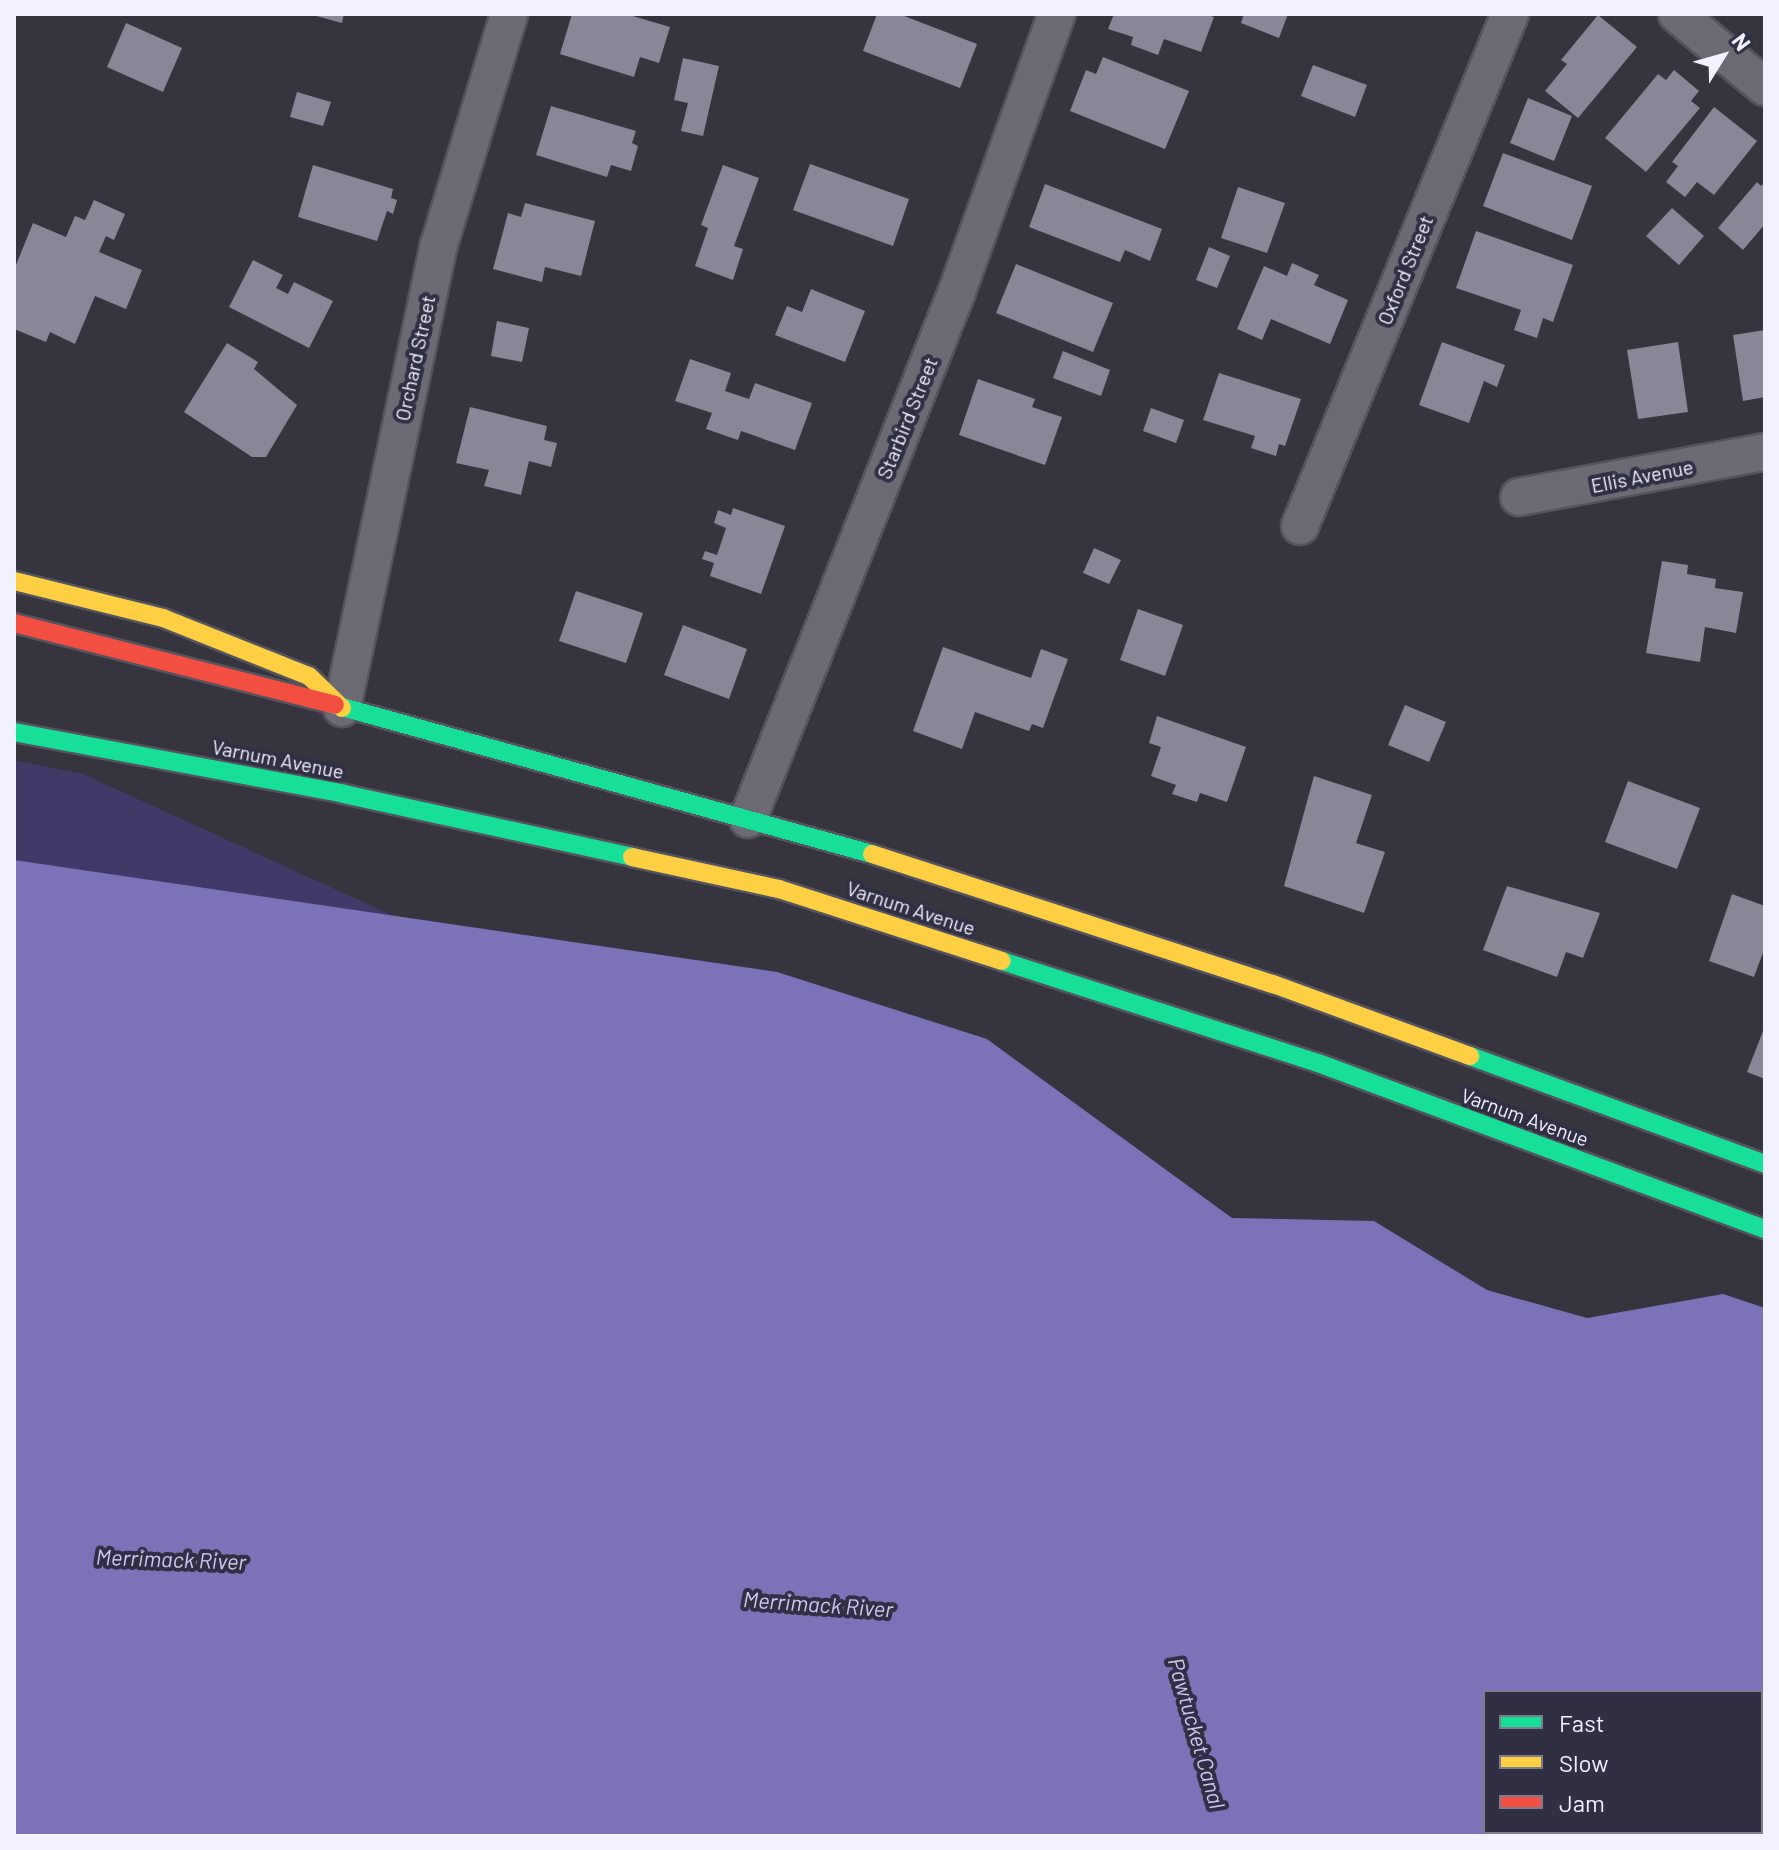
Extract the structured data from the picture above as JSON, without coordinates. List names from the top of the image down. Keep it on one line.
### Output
{"streets":{"main road":["Varnum Avenue"],"street":["Oxford Street","Orchard Street","Starbird Street","Ellis Avenue"]},"crossings":[["Orchard Street","Varnum Avenue"],["Starbird Street","Varnum Avenue"]],"water":["Merrimack River","Pawtucket Canal"],"legend":["Fast","Slow","Jam"],"north":"top right"}
